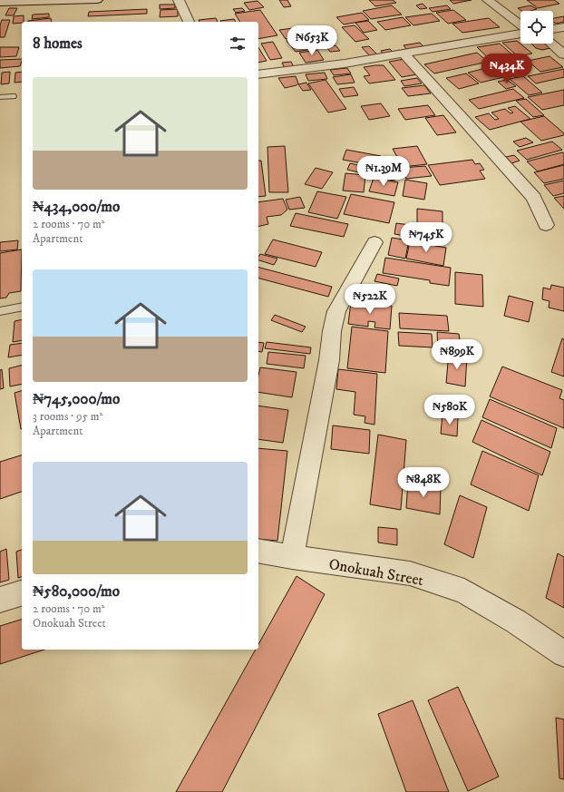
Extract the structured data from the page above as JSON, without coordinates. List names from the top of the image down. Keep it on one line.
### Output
{"streets":{"street":["Onokuah Street"]},"page":{"heading":"8 homes","price":["₦653K","₦434K","₦1.39M","₦745K","₦522K","₦899K","₦580K","₦848K"],"list":[{"name":"₦434,000/mo","note":"2 rooms · 70 m² · Apartment"},{"name":"₦745,000/mo","note":"3 rooms · 95 m² · Apartment"},{"name":"₦580,000/mo","note":"2 rooms · 70 m² · Onokuah Street"}]}}
